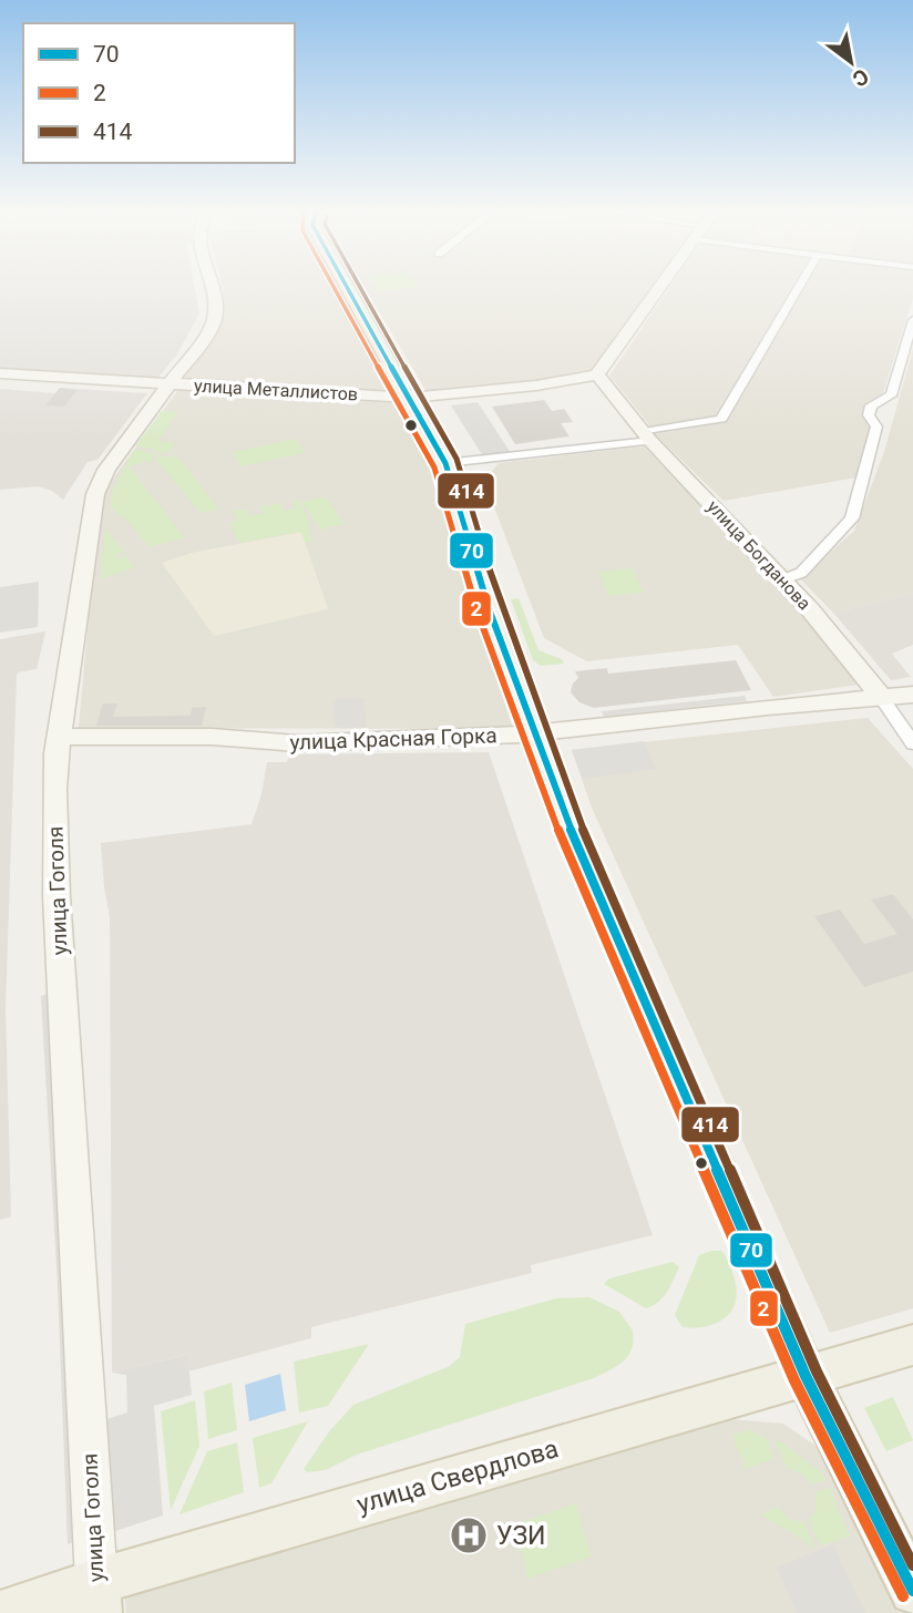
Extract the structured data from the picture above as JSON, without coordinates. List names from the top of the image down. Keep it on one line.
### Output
{"streets":{"main road":["улица Металлистов","улица Богданова","улица Красная Горка","улица Гоголя","улица Свердлова"]},"crossings":[["улица Металлистов","улица Богданова"],["улица Металлистов","улица Гоголя"],["улица Богданова","улица Красная Горка"],["улица Красная Горка","улица Гоголя"],["улица Гоголя","улица Свердлова"]],"places":{"hospital":["УЗИ"]},"lines":["transit line 70","transit line 2","transit line 414"],"legend":["70","2","414"],"north":"bottom right"}
